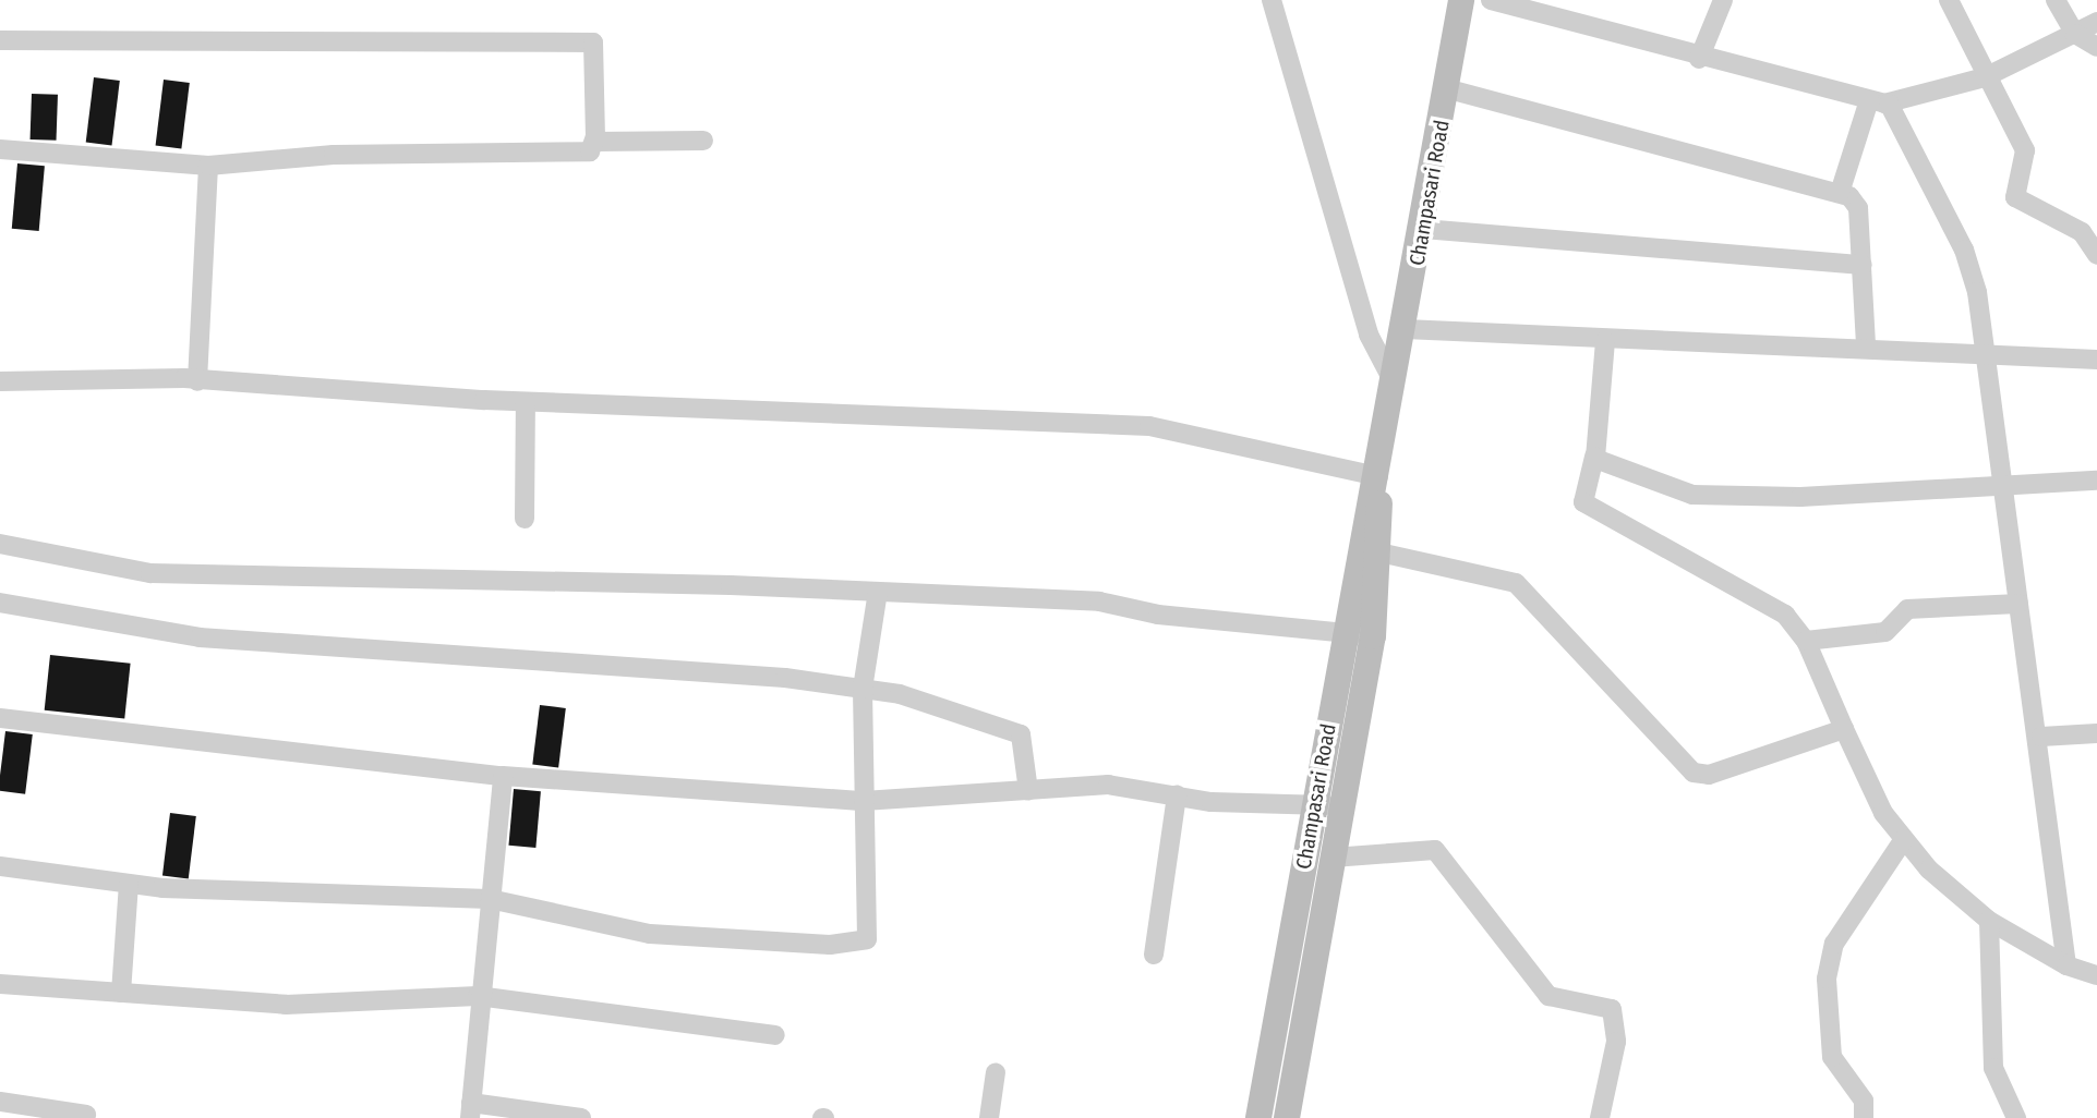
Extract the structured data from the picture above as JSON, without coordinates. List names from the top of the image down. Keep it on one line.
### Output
{"streets":{"main road":["Champasari Road"]}}
